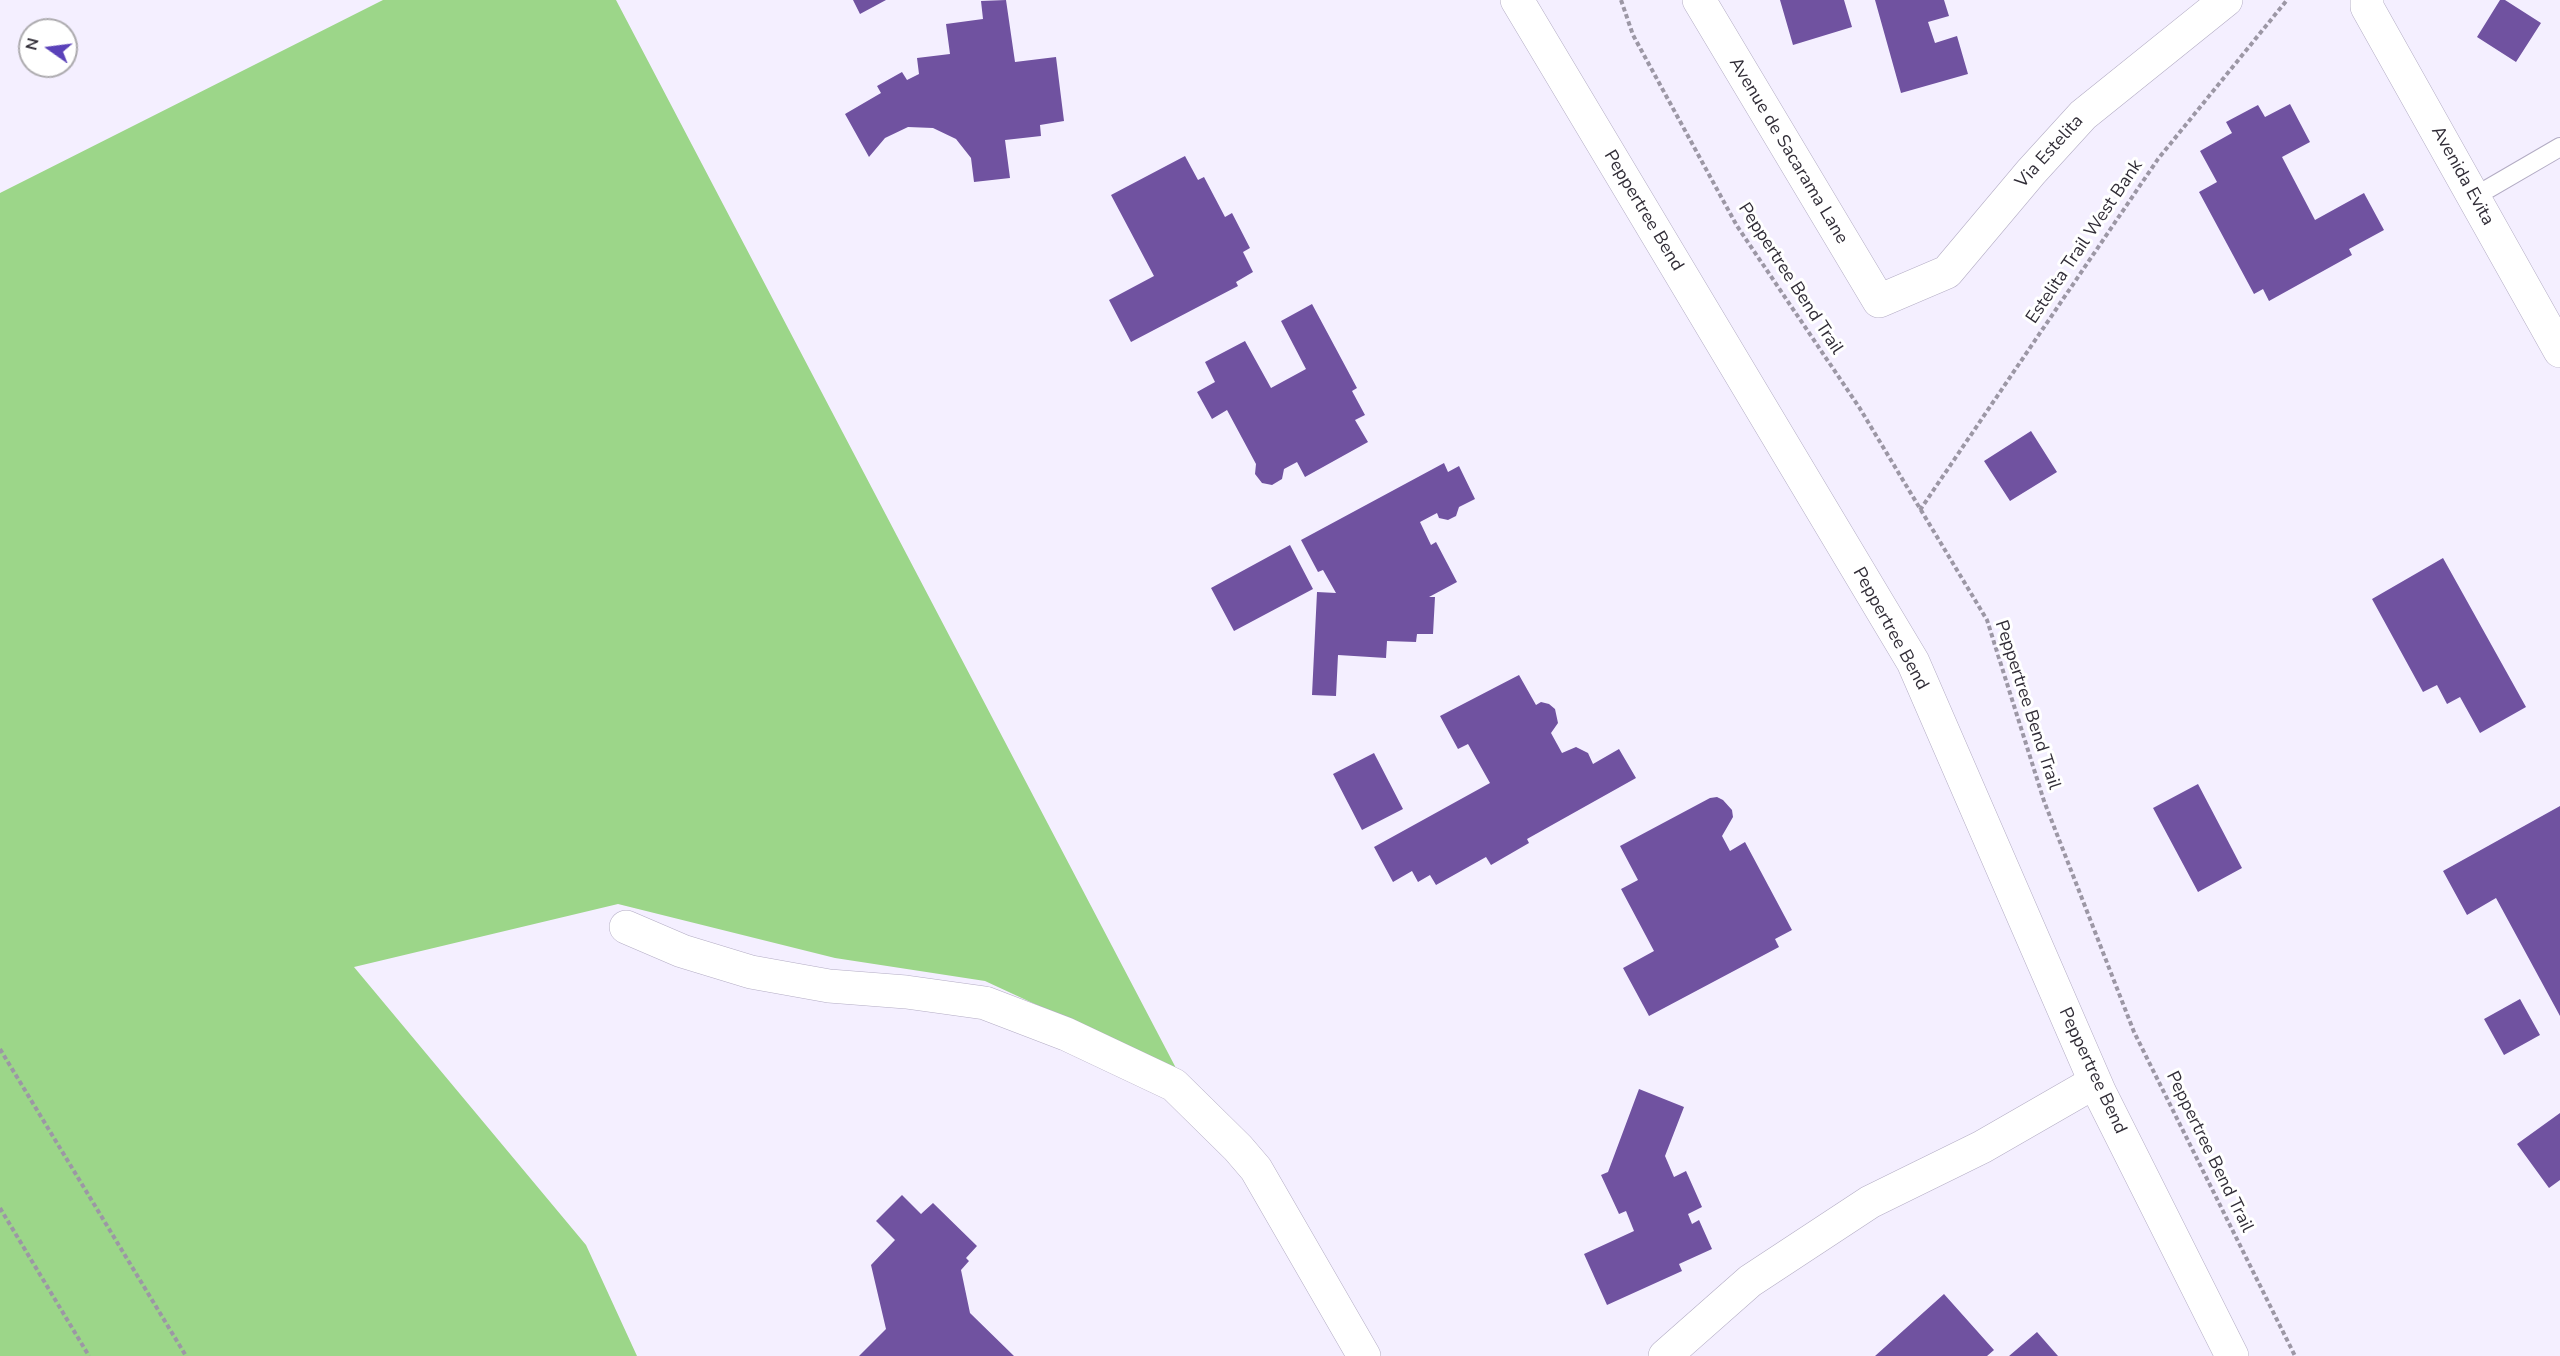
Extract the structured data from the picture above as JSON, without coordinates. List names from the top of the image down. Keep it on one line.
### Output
{"streets":{"street":["Avenue de Sacarama Lane","Via Estelita","Avenida Evita","Peppertree Bend"],"path":["Estelita Trail West Bank","Peppertree Bend Trail"]},"crossings":[["Avenue de Sacarama Lane","Via Estelita"],["Estelita Trail West Bank","Peppertree Bend Trail"]],"north":"left"}
